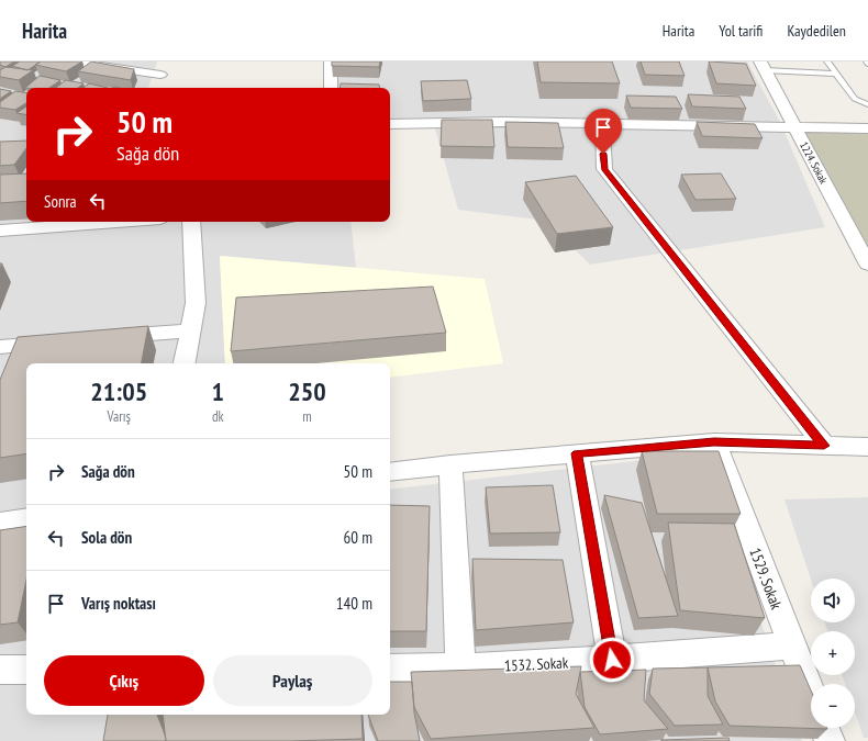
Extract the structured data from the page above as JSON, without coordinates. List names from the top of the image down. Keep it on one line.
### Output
{"streets":{"street":["1224. Sokak","1529. Sokak","1532. Sokak"]},"crossings":[["1529. Sokak","1532. Sokak"]],"page":{"header":"Harita","nav":["Harita","Yol tarifi","Kaydedilen"],"turn":["50 m","Sağa dön"],"then":"Sonra","eta":["21:05","Varış","1","dk","250","m"],"list":[{"name":"Sağa dön","value":"50 m"},{"name":"Sola dön","value":"60 m"},{"name":"Varış noktası","value":"140 m"}],"map_buttons":["+","−"],"buttons":["Çıkış","Paylaş"]}}
